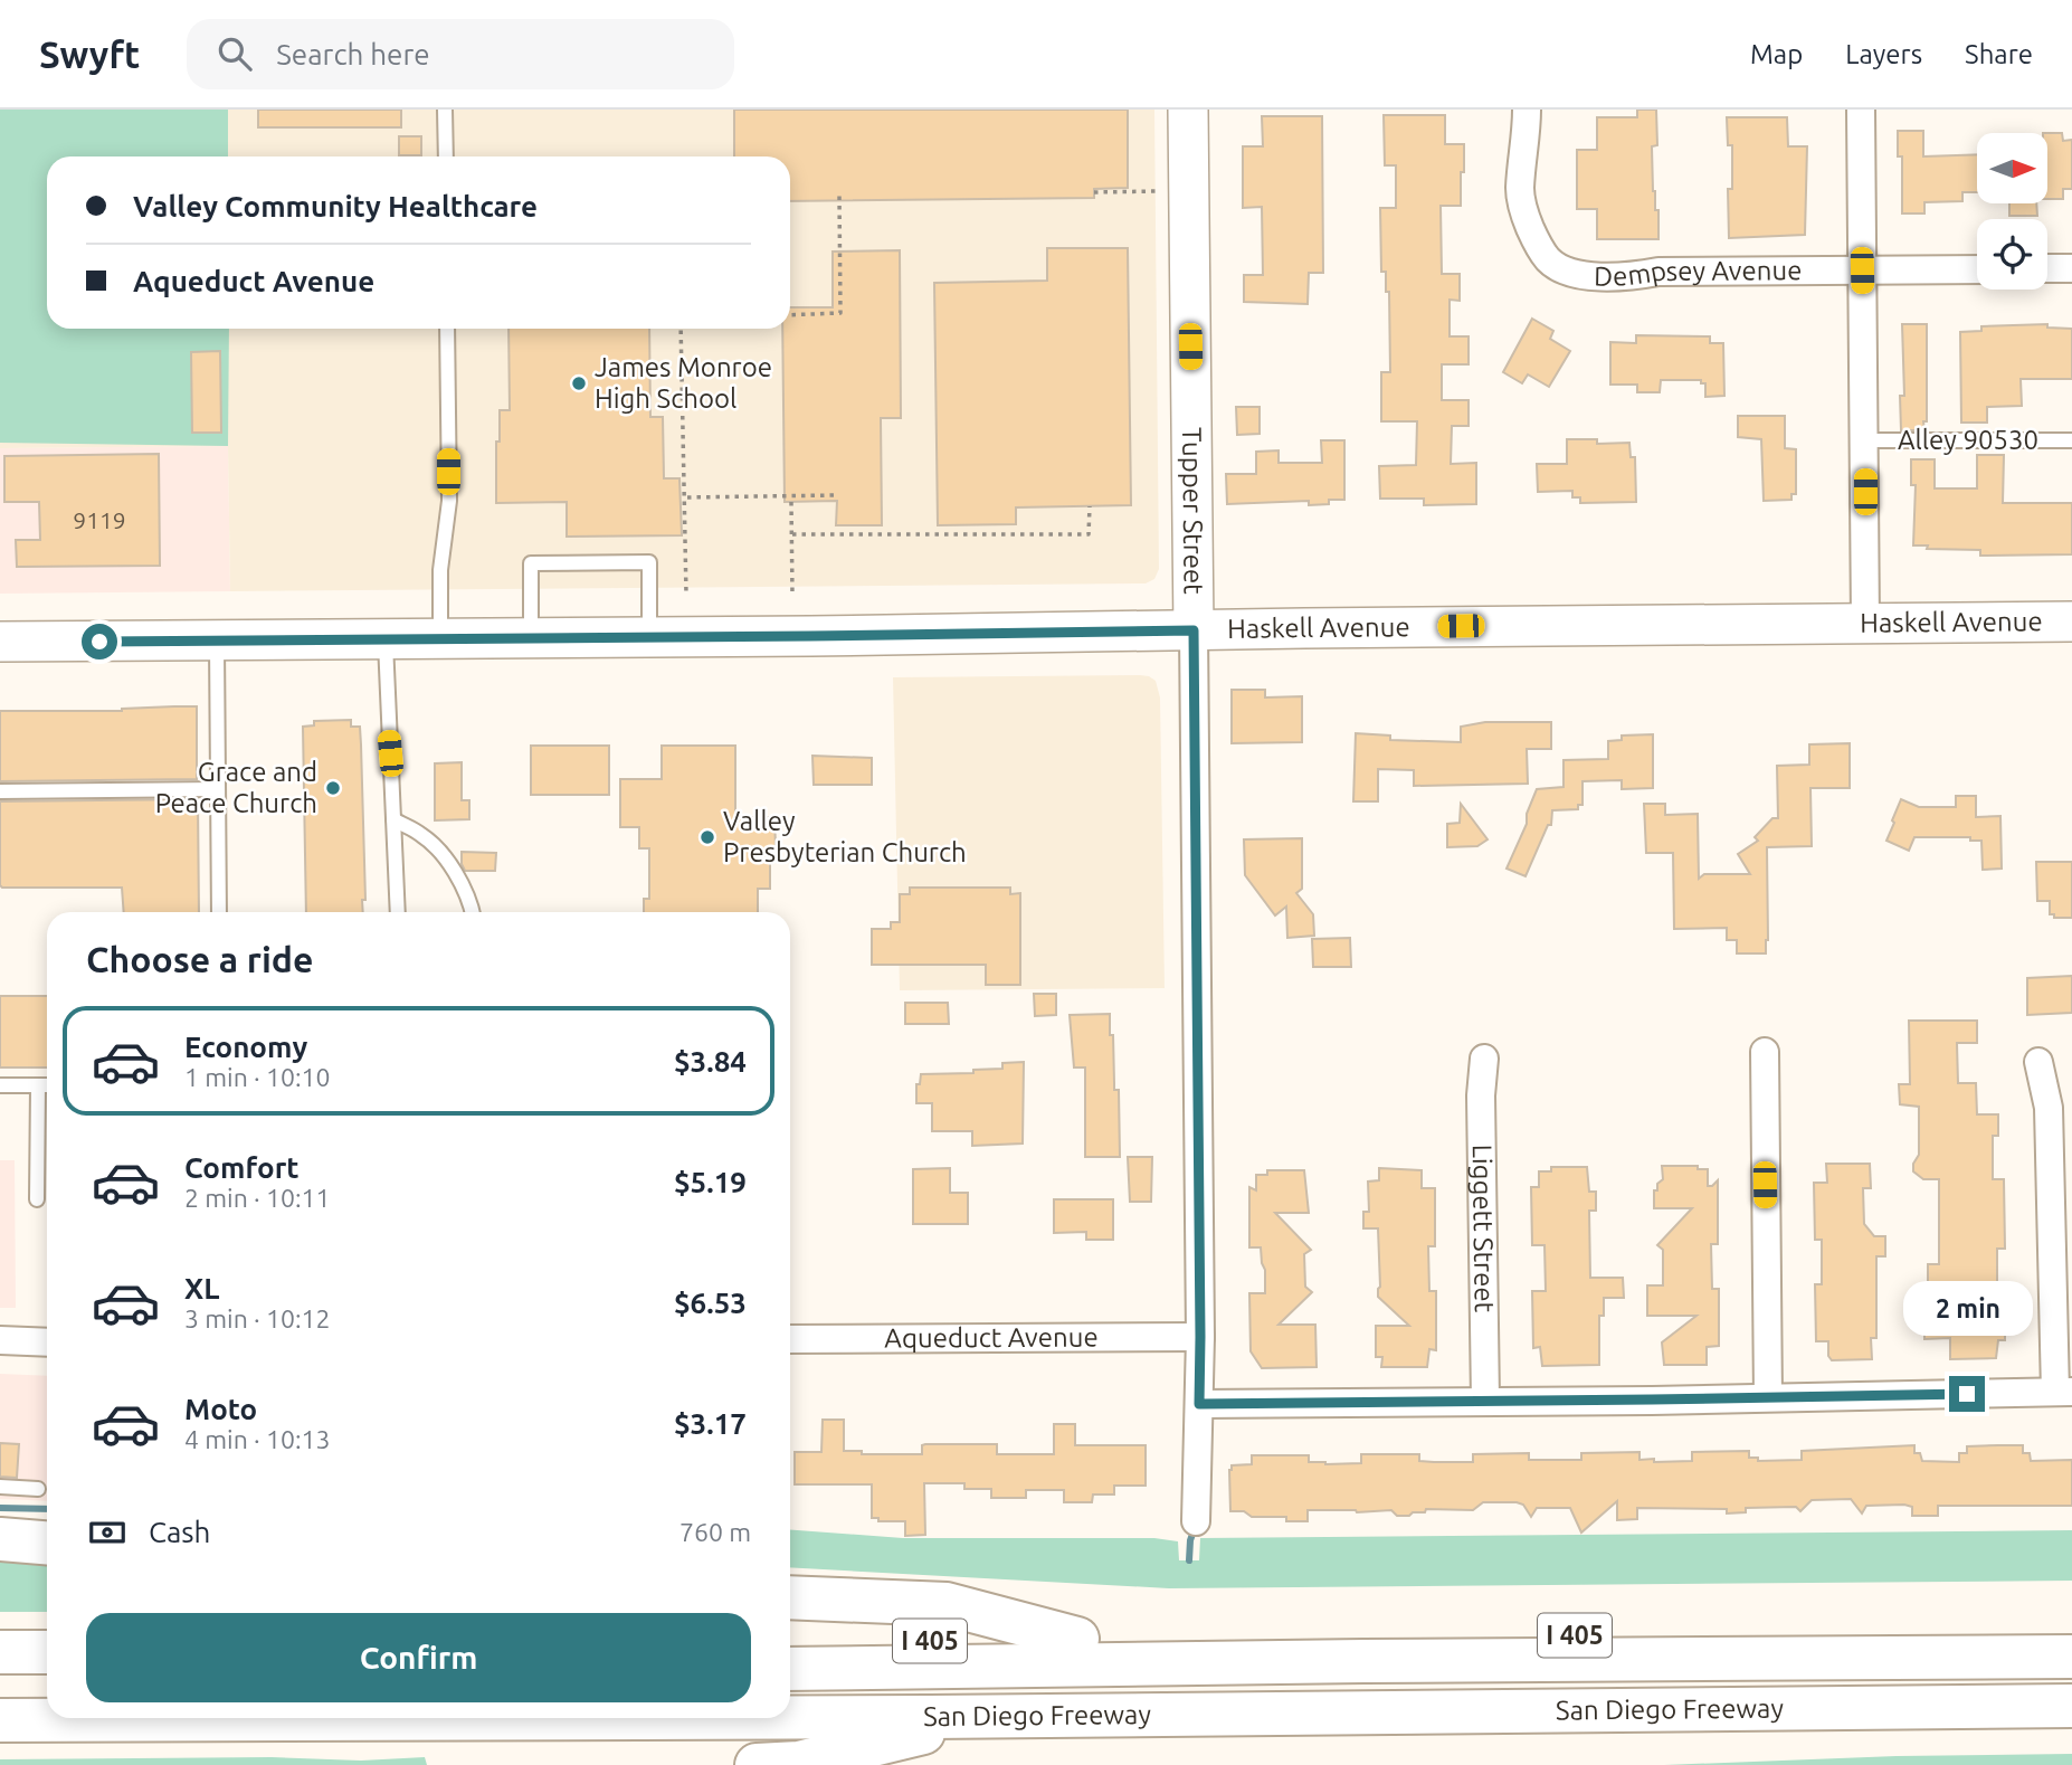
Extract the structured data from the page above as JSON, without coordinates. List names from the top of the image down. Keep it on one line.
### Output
{"streets":{"highway":["I 405","San Diego Freeway"],"main road":["Tupper Street","Haskell Avenue"],"street":["Dempsey Avenue","Liggett Street","Aqueduct Avenue"],"lane":["Alley 90530"]},"crossings":[["Tupper Street","Haskell Avenue"],["Tupper Street","Aqueduct Avenue"]],"places":["James Monroe High School","Grace and Peace Church","Valley Presbyterian Church"],"house_numbers":["9119"],"north":"right","page":{"header":"Swyft","search":"Search here","nav":["Map","Layers","Share"],"banner":["Valley Community Healthcare","Aqueduct Avenue"],"heading":"Choose a ride","list":[{"name":"Economy","note":"1 min · 10:10","value":"$3.84"},{"name":"Comfort","note":"2 min · 10:11","value":"$5.19"},{"name":"XL","note":"3 min · 10:12","value":"$6.53"},{"name":"Moto","note":"4 min · 10:13","value":"$3.17"}],"bubble":"2 min","pay":["Cash","760 m"],"buttons":"Confirm"}}
